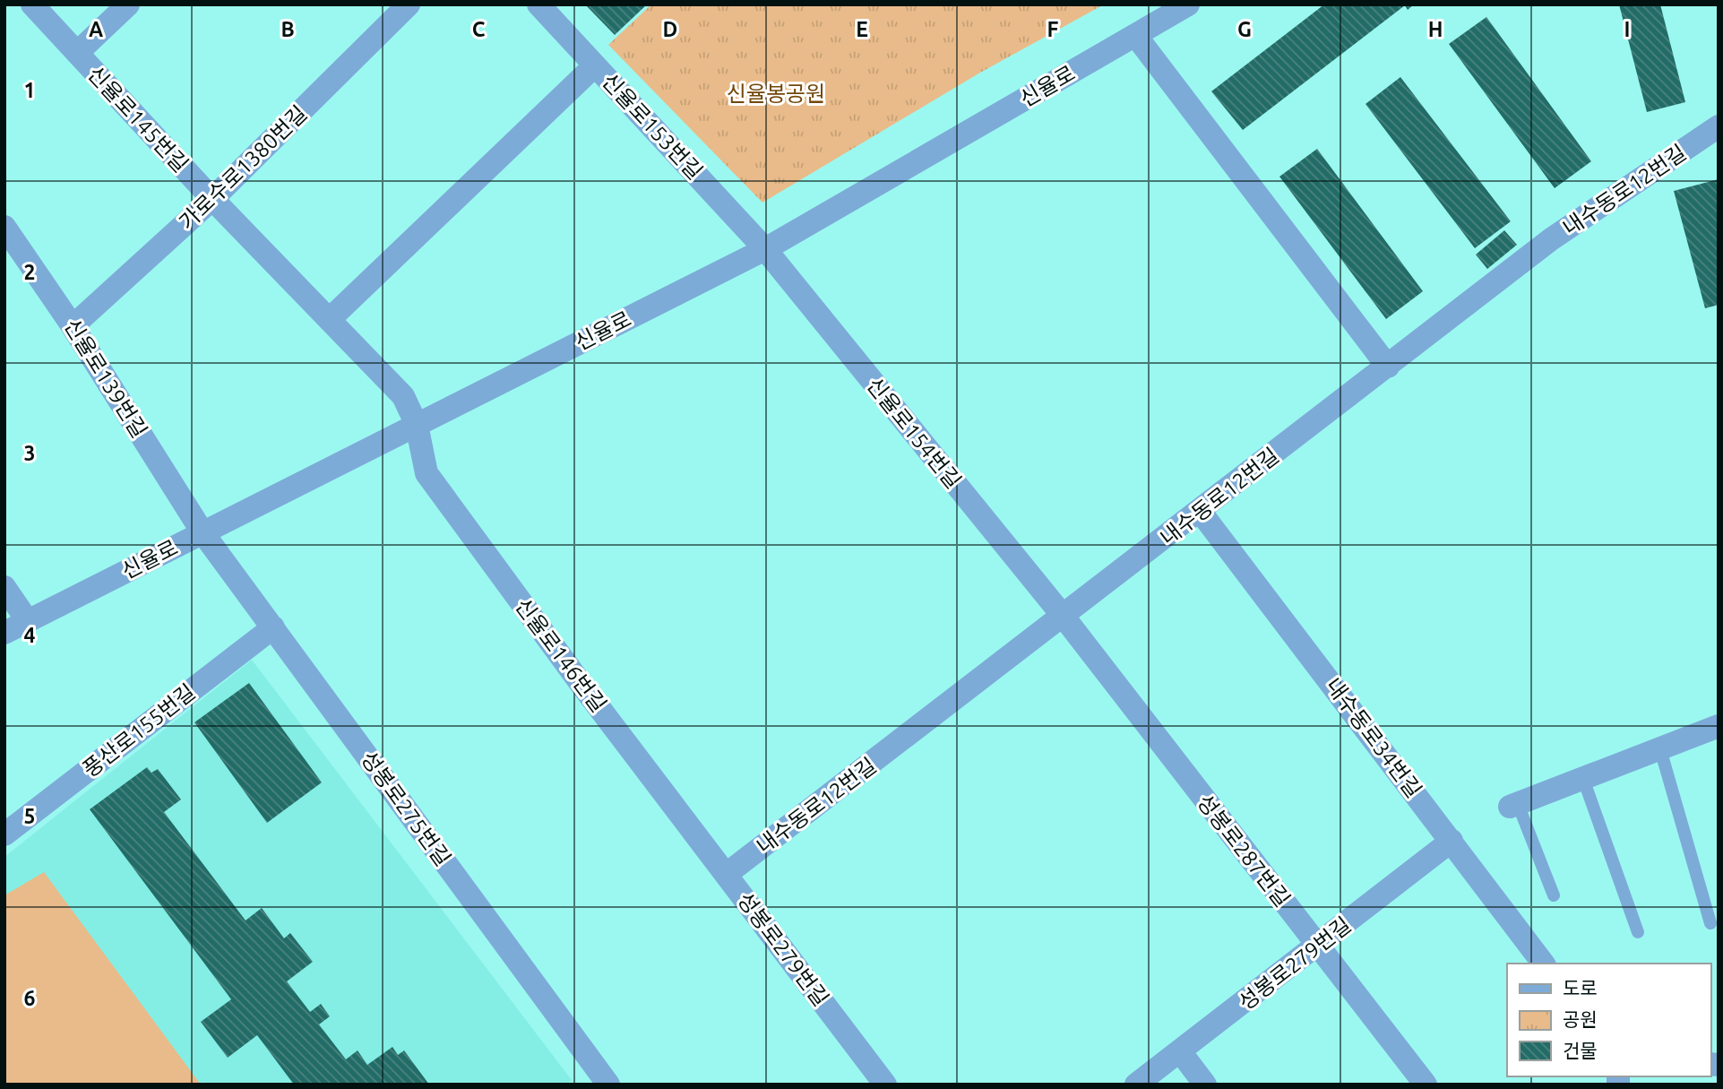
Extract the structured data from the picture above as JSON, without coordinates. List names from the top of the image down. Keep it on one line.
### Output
{"streets":{"street":["신율로","신율로145번길","신율로153번길","가로수로1380번길","내수동로12번길","신율로139번길","신율로154번길","신율로146번길","풍산로155번길","내수동로34번길","성봉로275번길","성봉로287번길","성봉로279번길"]},"crossings":[["신율로","신율로145번길"],["신율로","신율로153번길"],["신율로","신율로139번길"],["신율로","신율로154번길"],["신율로","신율로146번길"],["신율로","성봉로275번길"],["신율로145번길","가로수로1380번길"],["신율로145번길","신율로146번길"],["신율로153번길","신율로154번길"],["가로수로1380번길","신율로139번길"],["내수동로12번길","신율로154번길"],["내수동로12번길","신율로146번길"],["내수동로12번길","내수동로34번길"],["내수동로12번길","성봉로287번길"],["내수동로12번길","성봉로279번길"],["신율로139번길","성봉로275번길"],["신율로154번길","성봉로287번길"],["신율로146번길","성봉로279번길"],["풍산로155번길","성봉로275번길"],["내수동로34번길","성봉로279번길"],["성봉로287번길","성봉로279번길"]],"parks":["신율봉공원"],"legend":["도로","공원","건물"],"grid":{"columns":["A","B","C","D","E","F","G","H","I"],"rows":["1","2","3","4","5","6"]}}
